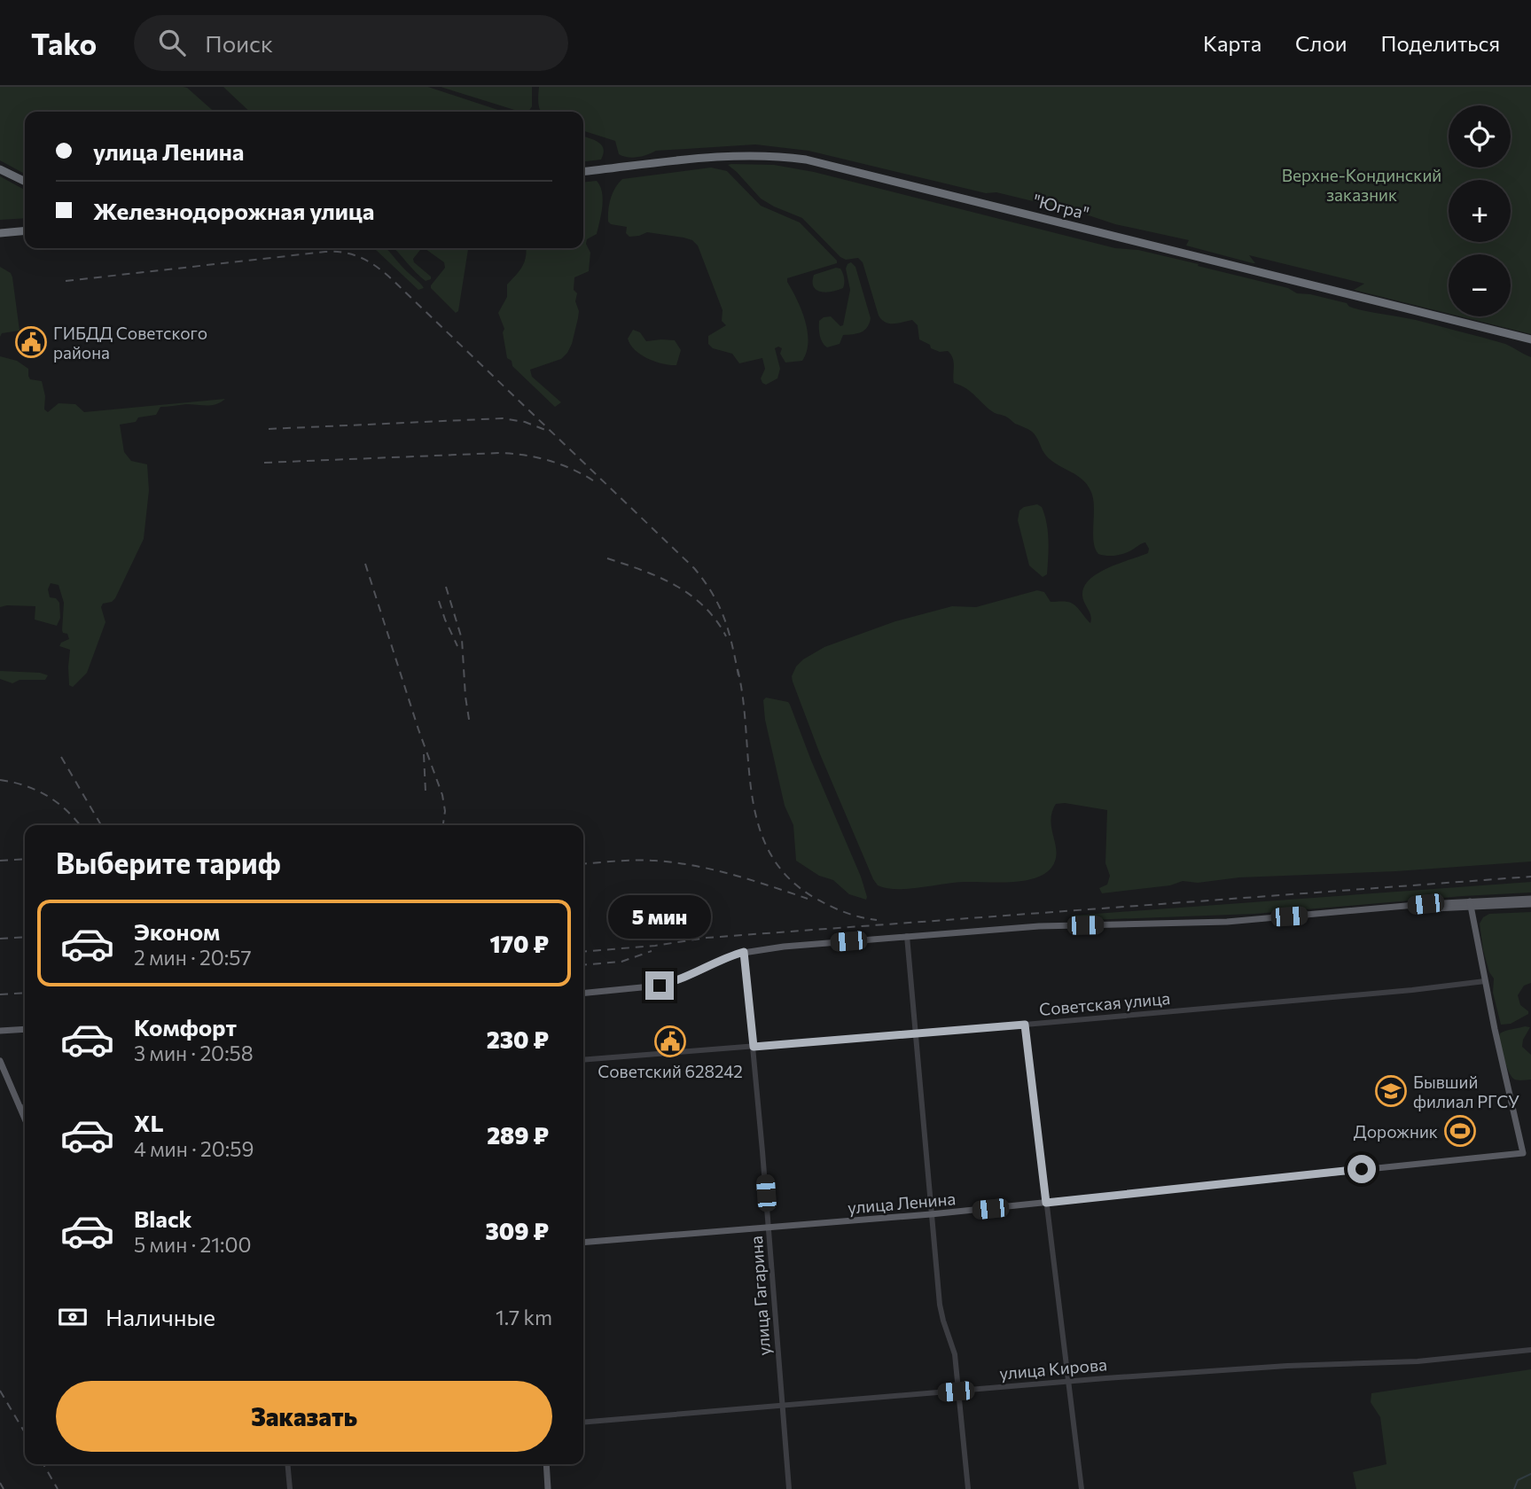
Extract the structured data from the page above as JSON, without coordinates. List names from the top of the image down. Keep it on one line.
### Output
{"streets":{"highway":["\"Югра\""],"main road":["улица Ленина"],"street":["Советская улица","улица Гагарина","улица Кирова"]},"crossings":[["Советская улица","улица Ленина"],["Советская улица","улица Гагарина"],["улица Ленина","улица Гагарина"],["улица Гагарина","улица Кирова"]],"parks":["Верхне-Кондинский заказник"],"places":{"public building":["ГИБДД Советского района","Советский 628242"],"school or university":["Бывший филиал РГСУ"],"sports":["Дорожник"]},"page":{"header":"Tako","search":"Поиск","nav":["Карта","Слои","Поделиться"],"map_buttons":["+","−"],"banner":["улица Ленина","Железнодорожная улица"],"heading":"Выберите тариф","bubble":"5 мин","list":[{"name":"Эконом","note":"2 мин · 20:57","value":"170 ₽"},{"name":"Комфорт","note":"3 мин · 20:58","value":"230 ₽"},{"name":"XL","note":"4 мин · 20:59","value":"289 ₽"},{"name":"Black","note":"5 мин · 21:00","value":"309 ₽"}],"pay":["Наличные","1.7 km"],"buttons":"Заказать"}}
